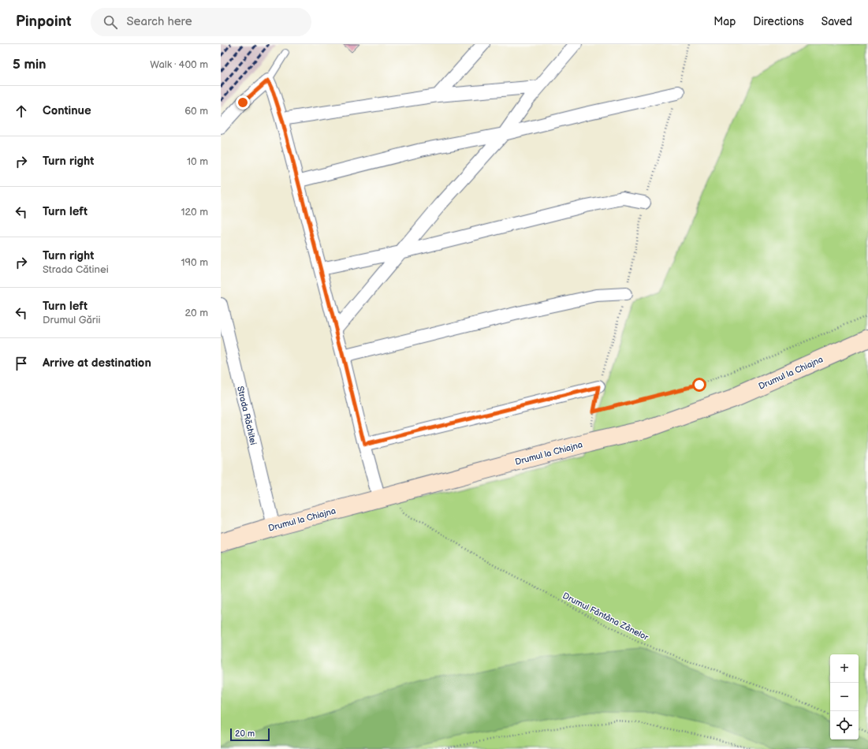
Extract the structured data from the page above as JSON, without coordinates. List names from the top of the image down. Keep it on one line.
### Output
{"streets":{"main road":["Drumul la Chiajna"],"street":["Strada Răchitei"],"path":["Drumul Fântâna Zânelor"]},"crossings":[["Drumul la Chiajna","Strada Răchitei"],["Drumul la Chiajna","Drumul Fântâna Zânelor"]],"scale_bar":"20 m","page":{"header":"Pinpoint","search":"Search here","nav":["Map","Directions","Saved"],"heading":["5 min","Walk · 400 m"],"list":[["Continue","60 m"],["Turn right","10 m"],["Turn left","120 m"],["Turn right","Strada Cătinei","190 m"],["Turn left","Drumul Gării","20 m"],"Arrive at destination"],"map_buttons":["+","−"],"scale":"20 m"}}
